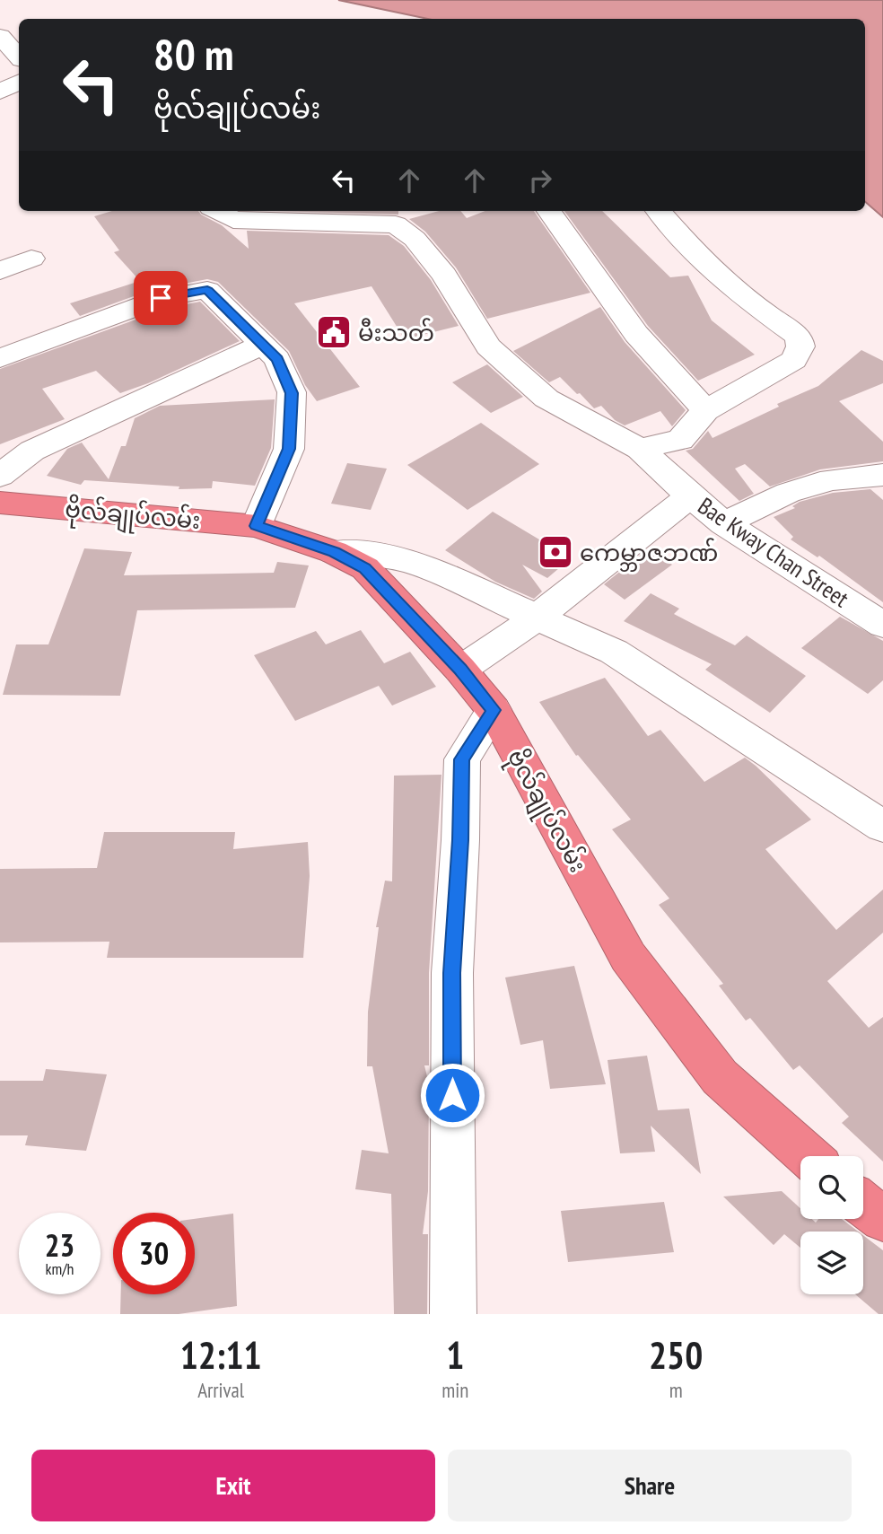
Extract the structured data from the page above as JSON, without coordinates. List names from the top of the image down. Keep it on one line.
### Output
{"streets":{"highway":["ဗိုလ်ချုပ်လမ်း"],"street":["Bae Kway Chan Street"]},"places":{"public building":["မီးသတ်"],"bank":["ကေမ္ဘာဇဘဏ်"]},"page":{"turn":["80 m","ဗိုလ်ချုပ်လမ်း"],"speed":"23 km/h","limit":"30","eta":["12:11","Arrival","1","min","250","m"],"buttons":["Exit","Share"]}}
